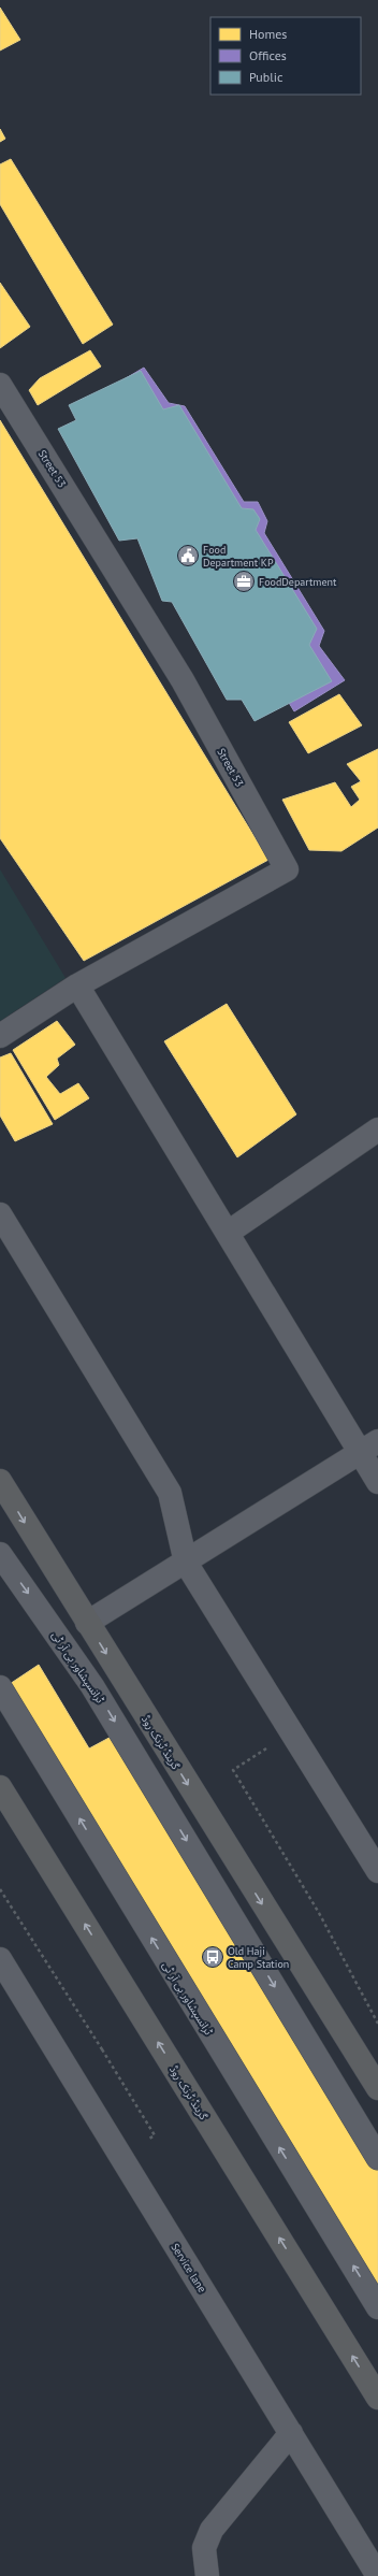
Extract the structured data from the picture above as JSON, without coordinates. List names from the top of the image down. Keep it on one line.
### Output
{"streets":{"highway":["گرینڈ ٹرنک روڈ"],"street":["Street 53","ٹرانسپشاور بی آر ٹی","Service lane"]},"places":{"public building":["Food Department KP"],"office":["FoodDepartment"],"bus stop":["Old Haji Camp Station"]},"legend":["Homes","Offices","Public"]}
